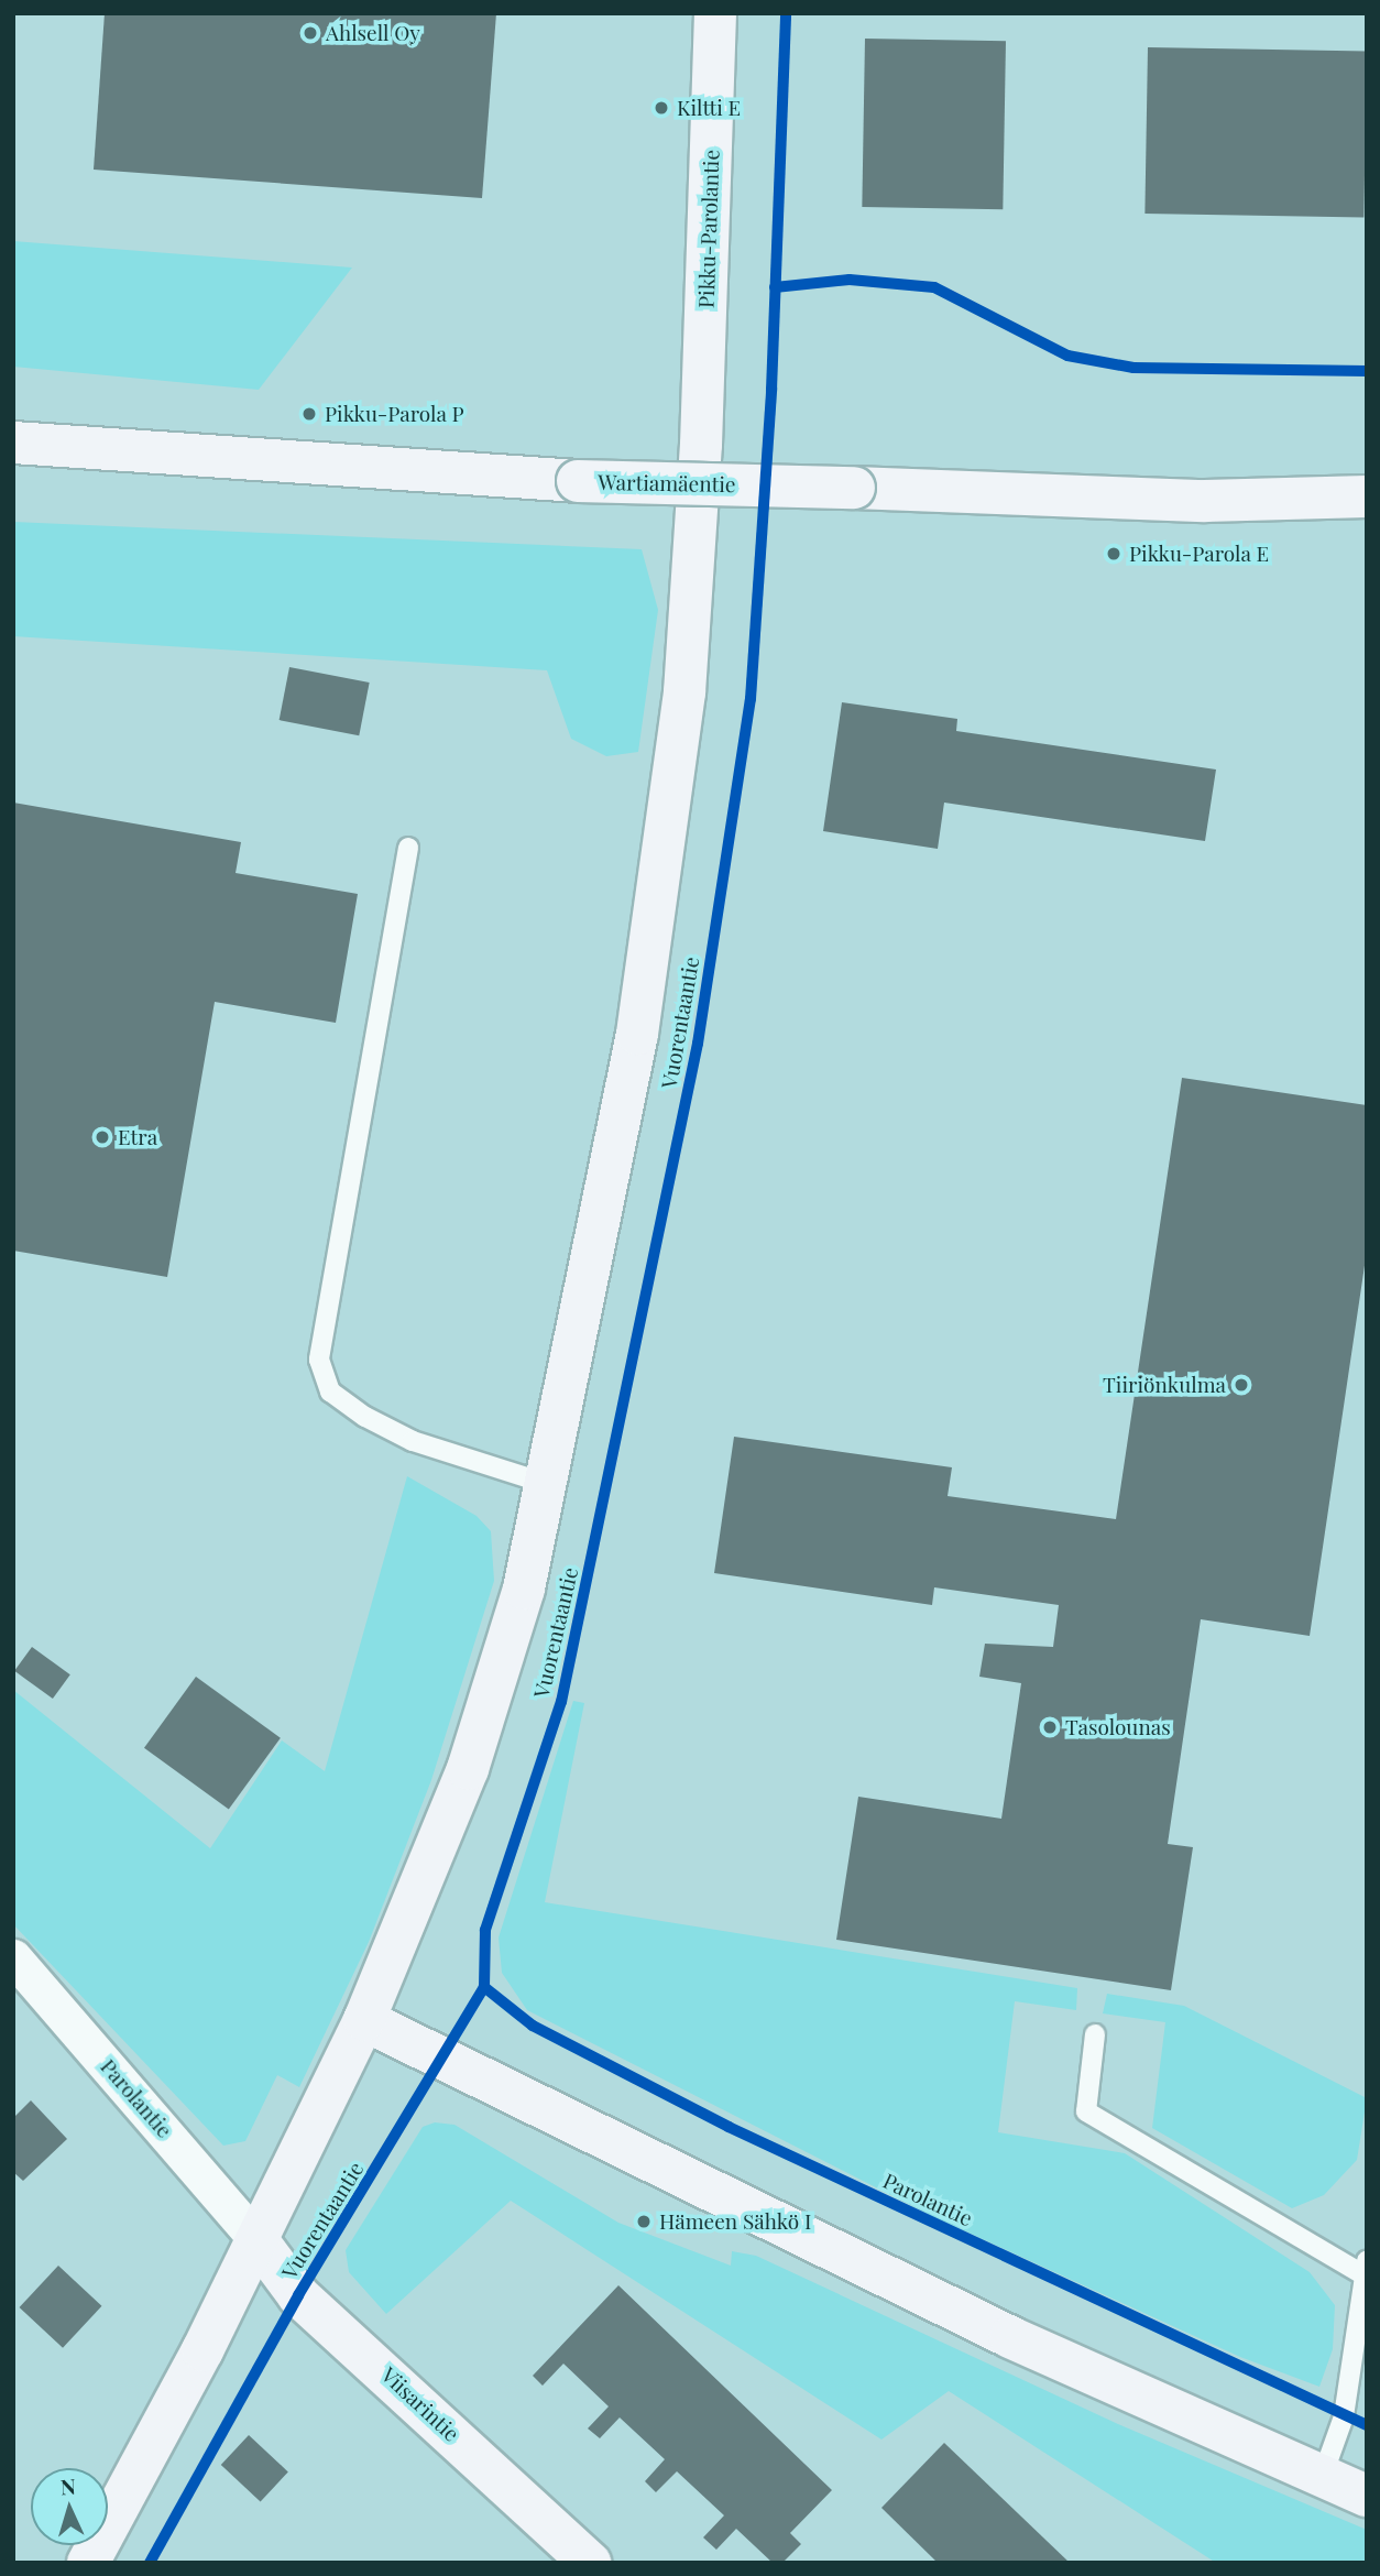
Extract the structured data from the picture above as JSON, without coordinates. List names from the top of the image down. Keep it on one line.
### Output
{"streets":{"main road":["Pikku-Parolantie","Wartiamäentie","Vuorentaantie","Viisarintie"],"street":["Parolantie"]},"crossings":[["Pikku-Parolantie","Vuorentaantie"],["Vuorentaantie","Parolantie"],["Vuorentaantie","Viisarintie"],["Parolantie","Viisarintie"]],"places":["Ahlsell Oy","Kiltti E","Pikku-Parola P","Pikku-Parola E","Etra","Tiiriönkulma","Tasolounas","Hämeen Sähkö I"],"north":"top"}
